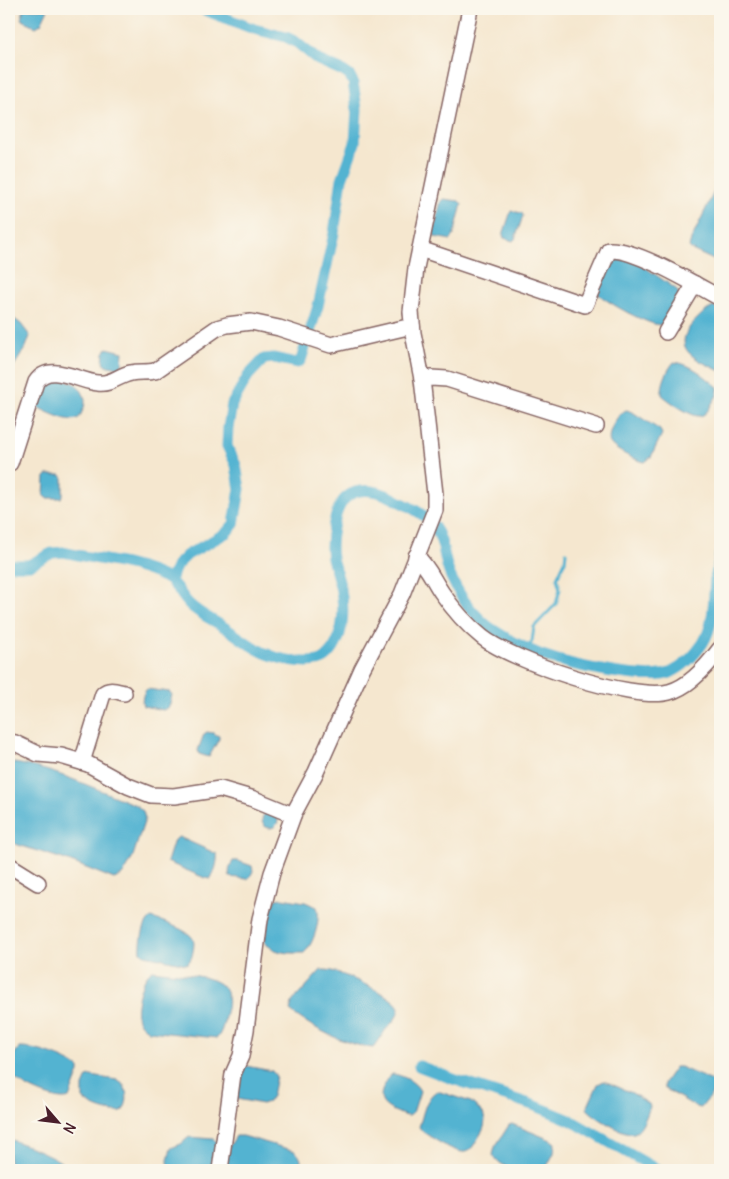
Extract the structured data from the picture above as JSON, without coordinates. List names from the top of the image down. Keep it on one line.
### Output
{"north":"bottom right"}
